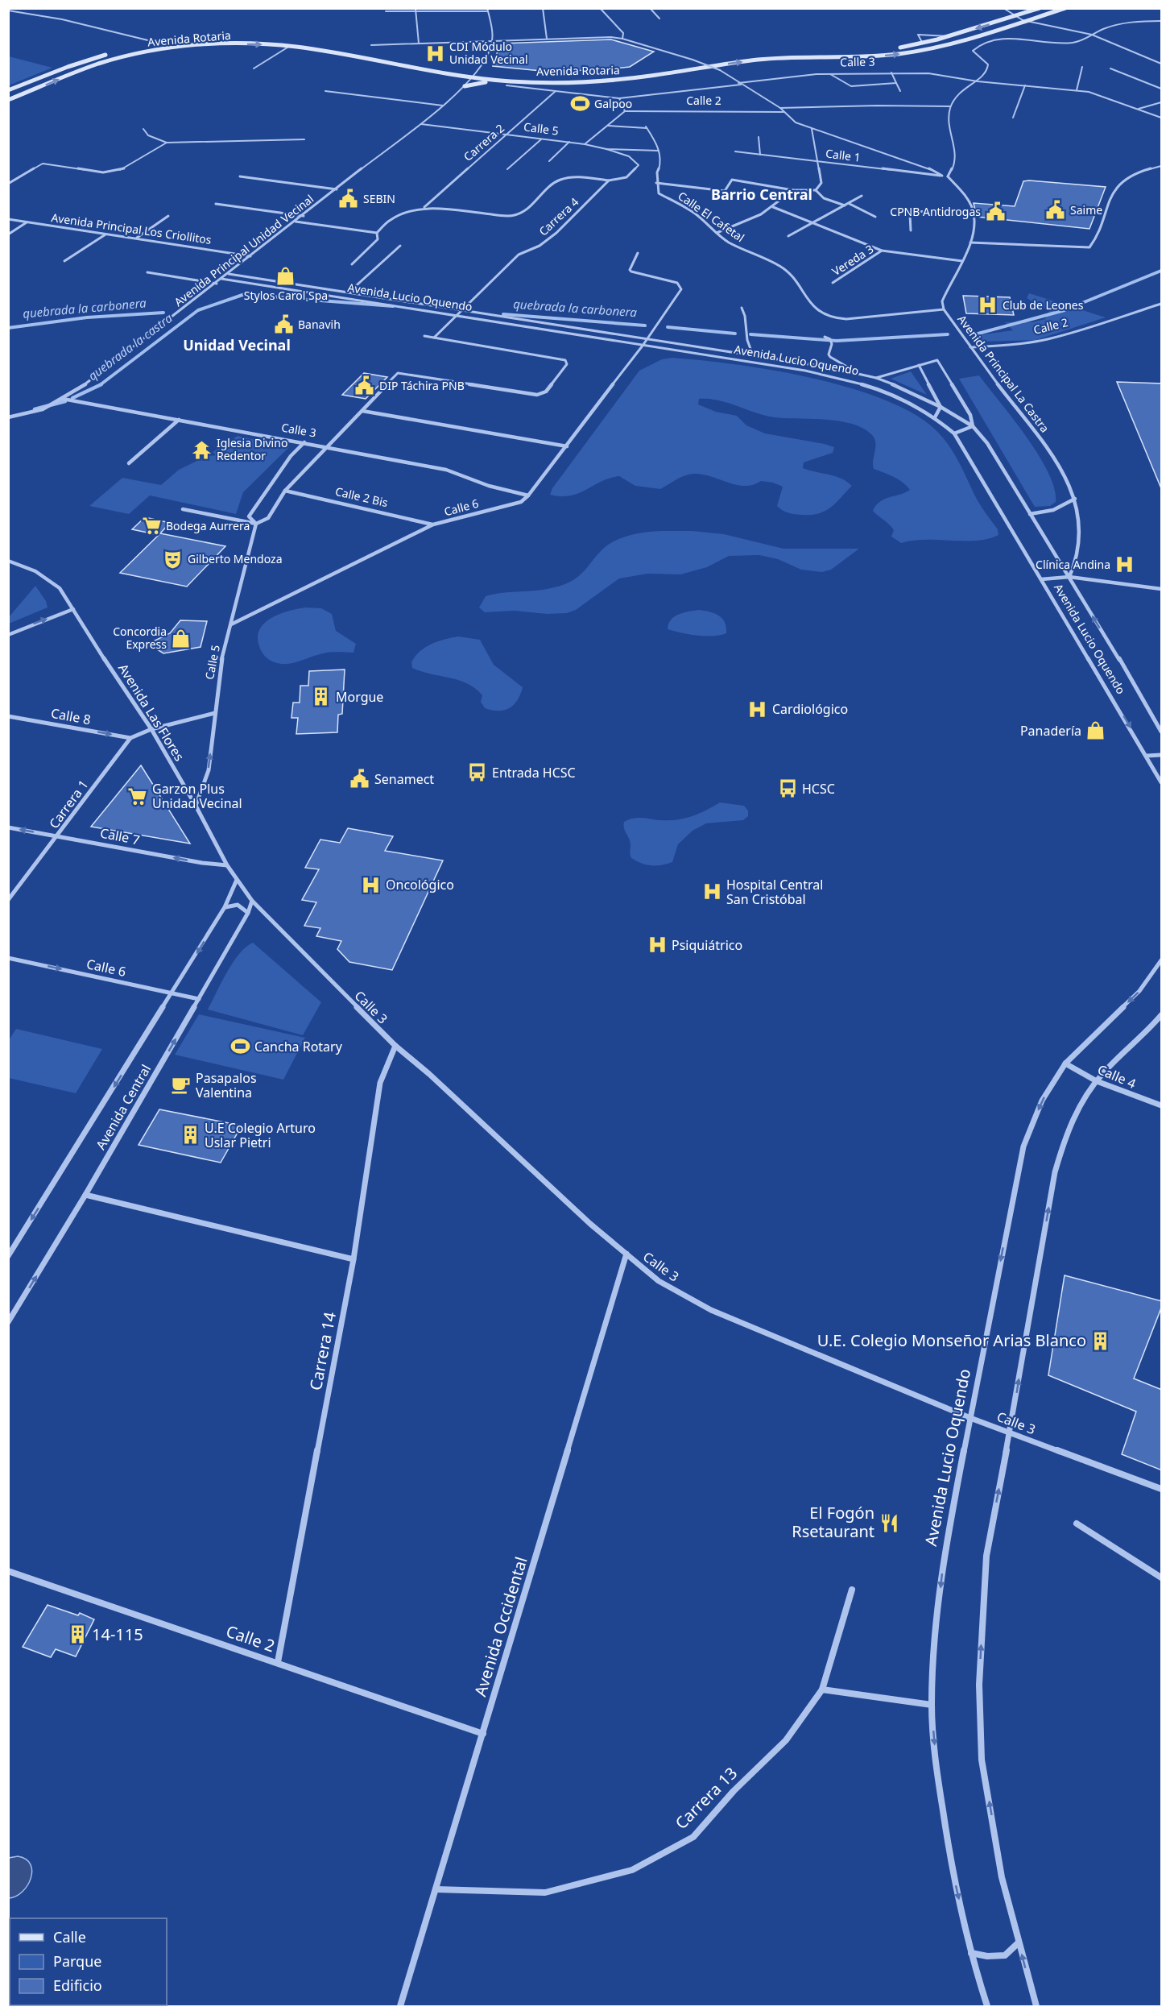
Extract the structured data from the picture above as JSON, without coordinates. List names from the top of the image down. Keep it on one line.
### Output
{"streets":{"main road":["Avenida Rotaria"],"street":["Calle 3","Calle 2","Calle 5","Carrera 2","Calle 1","Carrera 4","Calle El Cafetal","Avenida Principal Los Criollitos","Avenida Principal Unidad Vecinal","Vereda 3","Avenida Lucio Oquendo","Avenida Principal La Castra","Calle 2 Bis","Calle 6","Avenida Las Flores","Calle 8","Carrera 1","Calle 7","Calle 4","Avenida Central","Carrera 14","Avenida Occidental","Carrera 13"]},"crossings":[["Avenida Rotaria","Avenida Principal Unidad Vecinal"],["Calle 3","Calle 5"],["Calle 3","Carrera 2"],["Calle 3","Avenida Principal Unidad Vecinal"],["Calle 3","Avenida Lucio Oquendo"],["Calle 3","Calle 6"],["Calle 3","Avenida Las Flores"],["Calle 3","Avenida Central"],["Calle 3","Carrera 14"],["Calle 3","Avenida Occidental"],["Calle 2","Avenida Principal La Castra"],["Calle 2","Carrera 14"],["Calle 2","Avenida Occidental"],["Calle 5","Carrera 2"],["Calle 5","Carrera 4"],["Calle 5","Avenida Principal Unidad Vecinal"],["Calle 5","Calle 6"],["Calle 5","Avenida Las Flores"],["Calle 5","Carrera 1"],["Carrera 4","Avenida Lucio Oquendo"],["Calle El Cafetal","Avenida Principal La Castra"],["Avenida Principal Los Criollitos","Avenida Principal Unidad Vecinal"],["Avenida Principal Unidad Vecinal","Avenida Lucio Oquendo"],["Avenida Lucio Oquendo","Avenida Principal La Castra"],["Avenida Lucio Oquendo","Calle 6"],["Avenida Lucio Oquendo","Calle 4"],["Calle 2 Bis","Calle 6"],["Calle 6","Avenida Central"],["Avenida Las Flores","Carrera 1"],["Avenida Las Flores","Calle 7"],["Avenida Las Flores","Avenida Central"],["Calle 8","Carrera 1"],["Carrera 1","Calle 7"],["Avenida Occidental","Carrera 13"]],"one_way":["Calle 8","Calle 7"],"districts":["Barrio Central","Unidad Vecinal"],"water":["quebrada la carbonera","quebrada la castra"],"places":{"hospital":["CDI Módulo Unidad Vecinal","Club de Leones","Clínica Andina","Cardiológico","Oncológico","Hospital Central San Cristóbal","Psiquiátrico"],"sports":["Galpoo","Cancha Rotary"],"public building":["SEBIN","Saime","CPNB Antidrogas","Banavih","DIP Táchira PNB","Senamect"],"shop":["Stylos Carol Spa","Concordia Express","Panadería"],"temple":["Iglesia Divino Redentor"],"supermarket":["Bodega Aurrera","Garzon Plus Unidad Vecinal"],"theatre":["Gilberto Mendoza"],"building":["Morgue","U.E Colegio Arturo Uslar Pietri","U.E. Colegio Monseñor Arias Blanco","14-115"],"bus stop":["Entrada HCSC","HCSC"],"cafe":["Pasapalos Valentina"],"restaurant":["El Fogón Rsetaurant"]},"legend":["Calle","Parque","Edificio"]}
